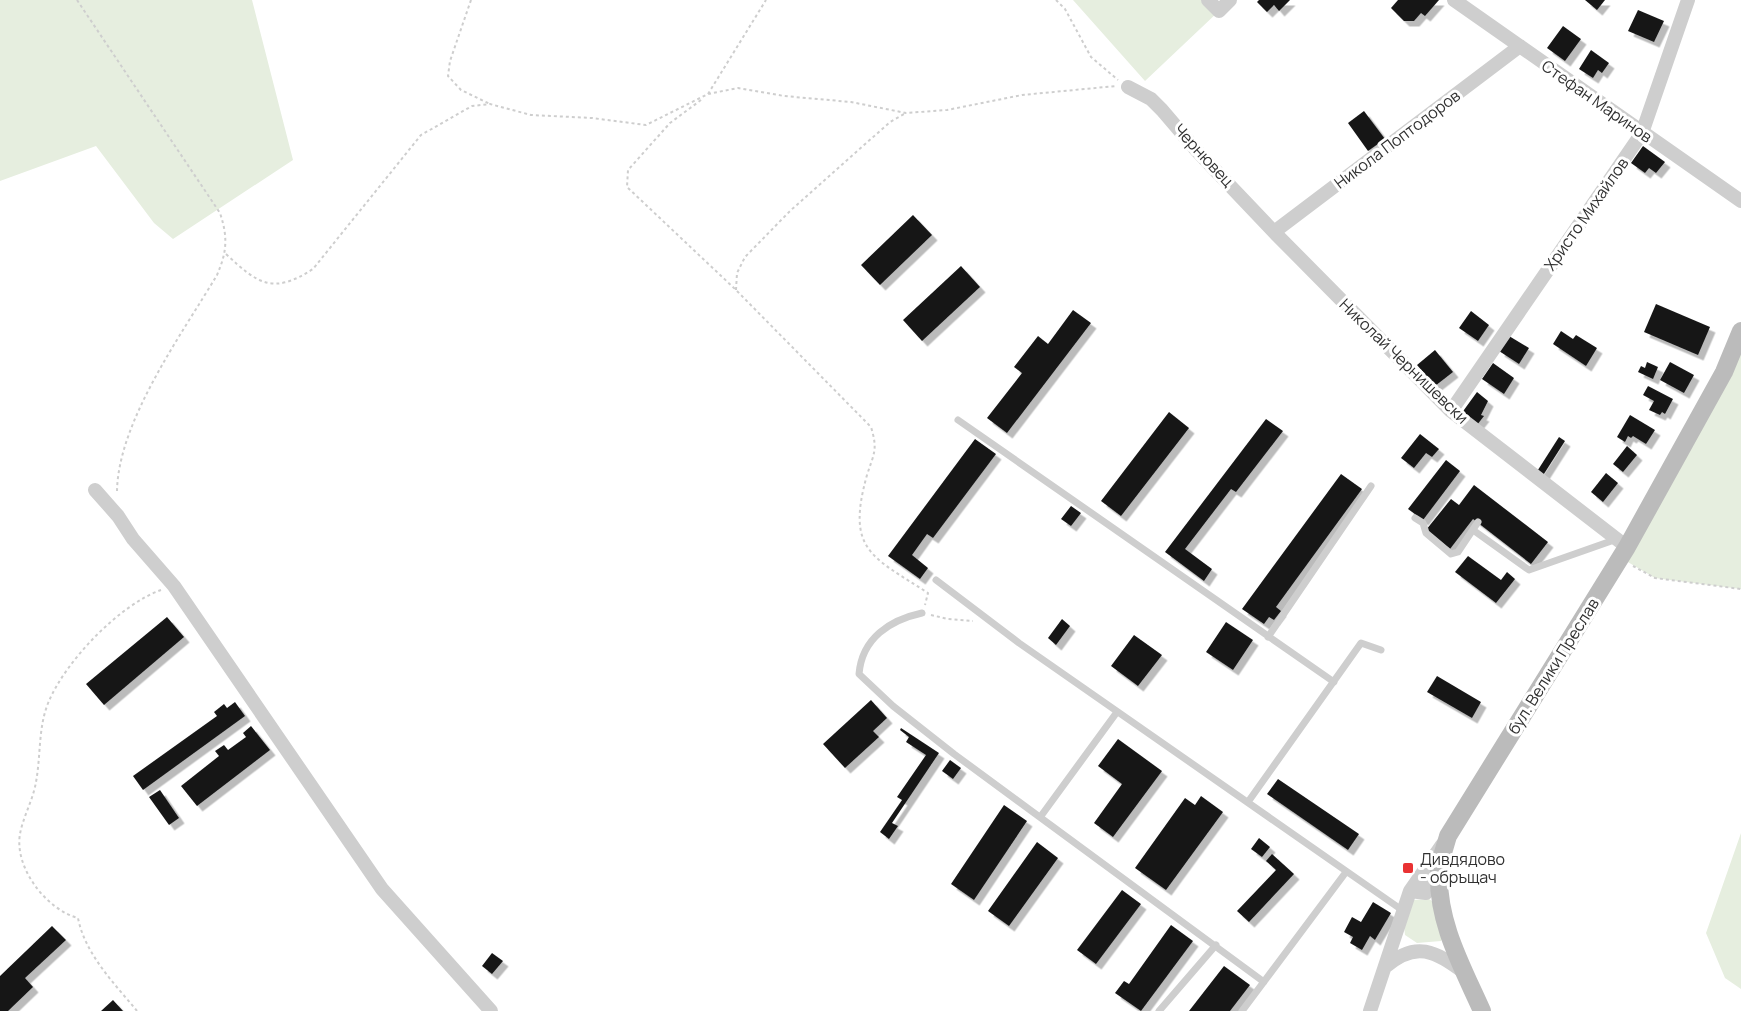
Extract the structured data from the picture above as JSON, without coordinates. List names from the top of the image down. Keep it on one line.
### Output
{"streets":{"main road":["бул. Велики Преслав"],"street":["Стефан Маринов","Никола Поптодоров","Чернювец","Христо Михайлов","Николай Чернишевски"]},"crossings":[["Стефан Маринов","Никола Поптодоров"],["Стефан Маринов","Христо Михайлов"],["Никола Поптодоров","Чернювец"],["Никола Поптодоров","Николай Чернишевски"],["Чернювец","Николай Чернишевски"],["Христо Михайлов","Николай Чернишевски"],["Николай Чернишевски","бул. Велики Преслав"]],"places":{"transit":["Дивдядово - обръщач"]}}
